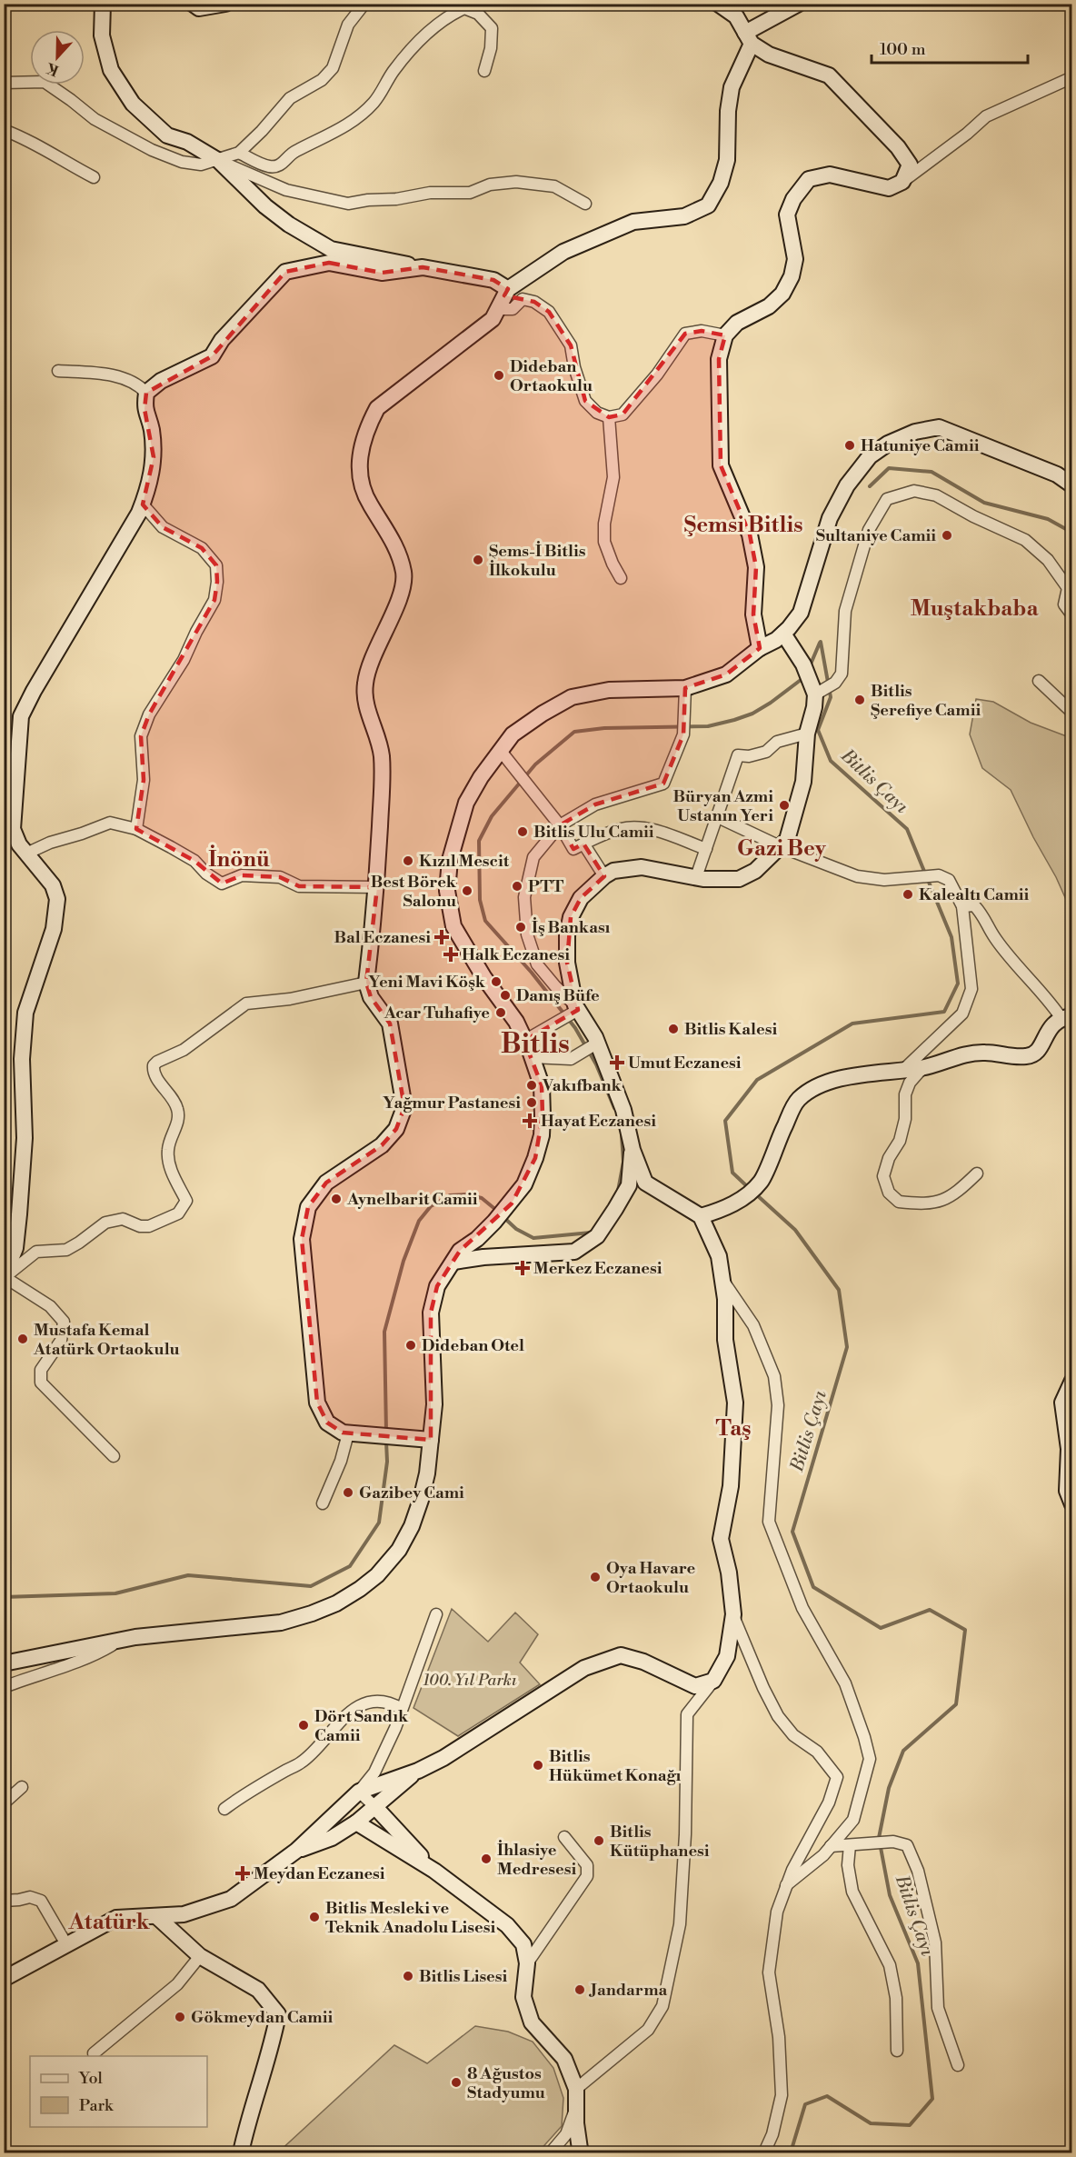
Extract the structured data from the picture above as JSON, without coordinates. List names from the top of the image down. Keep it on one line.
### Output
{"districts":["Şemsi Bitlis","Muştakbaba","Gazi Bey","İnönü","Bitlis","Taş","Atatürk"],"water":["Bitlis Çayı"],"parks":["100. Yıl Parkı"],"places":{"other":["Dideban Ortaokulu","Hatuniye Camii","Sultaniye Camii","Şems-İ Bitlis İlkokulu","Bitlis Şerefiye Camii","Büryan Azmi Ustanın Yeri","Bitlis Ulu Camii","Kızıl Mescit","PTT","Best Börek Salonu","Kalealtı Camii","İş Bankası","Yeni Mavi Köşk","Danış Büfe","Acar Tuhafiye","Bitlis Kalesi","Vakıfbank","Yağmur Pastanesi","Aynelbarit Camii","Mustafa Kemal Atatürk Ortaokulu","Dideban Otel","Gazibey Cami","Oya Havare Ortaokulu","Dört Sandık Camii","Bitlis Hükümet Konağı","Bitlis Kütüphanesi","İhlasiye Medresesi","Bitlis Mesleki ve Teknik Anadolu Lisesi","Bitlis Lisesi","Jandarma","Gökmeydan Camii","8 Ağustos Stadyumu"],"health":["Bal Eczanesi","Halk Eczanesi","Umut Eczanesi","Hayat Eczanesi","Merkez Eczanesi","Meydan Eczanesi"]},"legend":["Yol","Park"],"scale_bar":"100 m","north":"bottom"}
